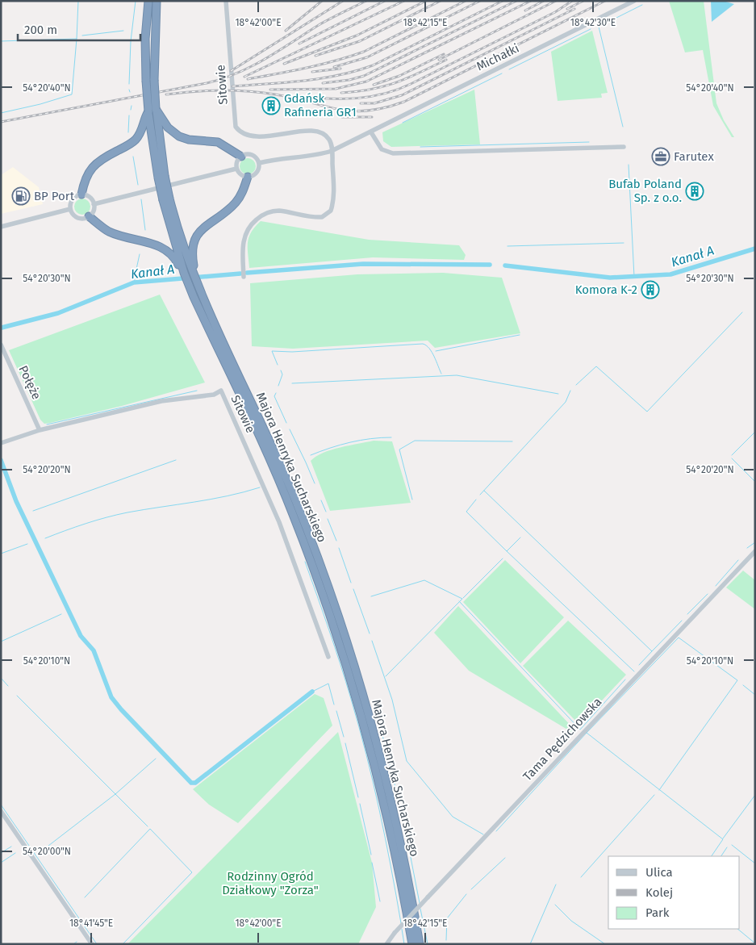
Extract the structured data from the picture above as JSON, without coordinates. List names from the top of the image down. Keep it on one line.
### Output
{"streets":{"highway":["Majora Henryka Sucharskiego"],"street":["Michałki","Sitowie","Połęże","Tama Pędzichowska"]},"crossings":[["Michałki","Sitowie"],["Sitowie","Połęże"]],"water":["Kanał A"],"parks":["Rodzinny Ogród Działkowy \"Zorza\""],"places":{"building":["Gdańsk Rafineria GR1","Bufab Poland Sp. z o.o.","Komora K-2"],"office":["Farutex"],"fuel station":["BP Port"]},"legend":["Ulica","Kolej","Park"],"scale_bar":"200 m","coordinates":["18°42'00\"E","18°42'15\"E","18°42'30\"E","54°20'40\"N","54°20'30\"N","54°20'20\"N","54°20'10\"N","54°20'00\"N","18°41'45\"E"]}
